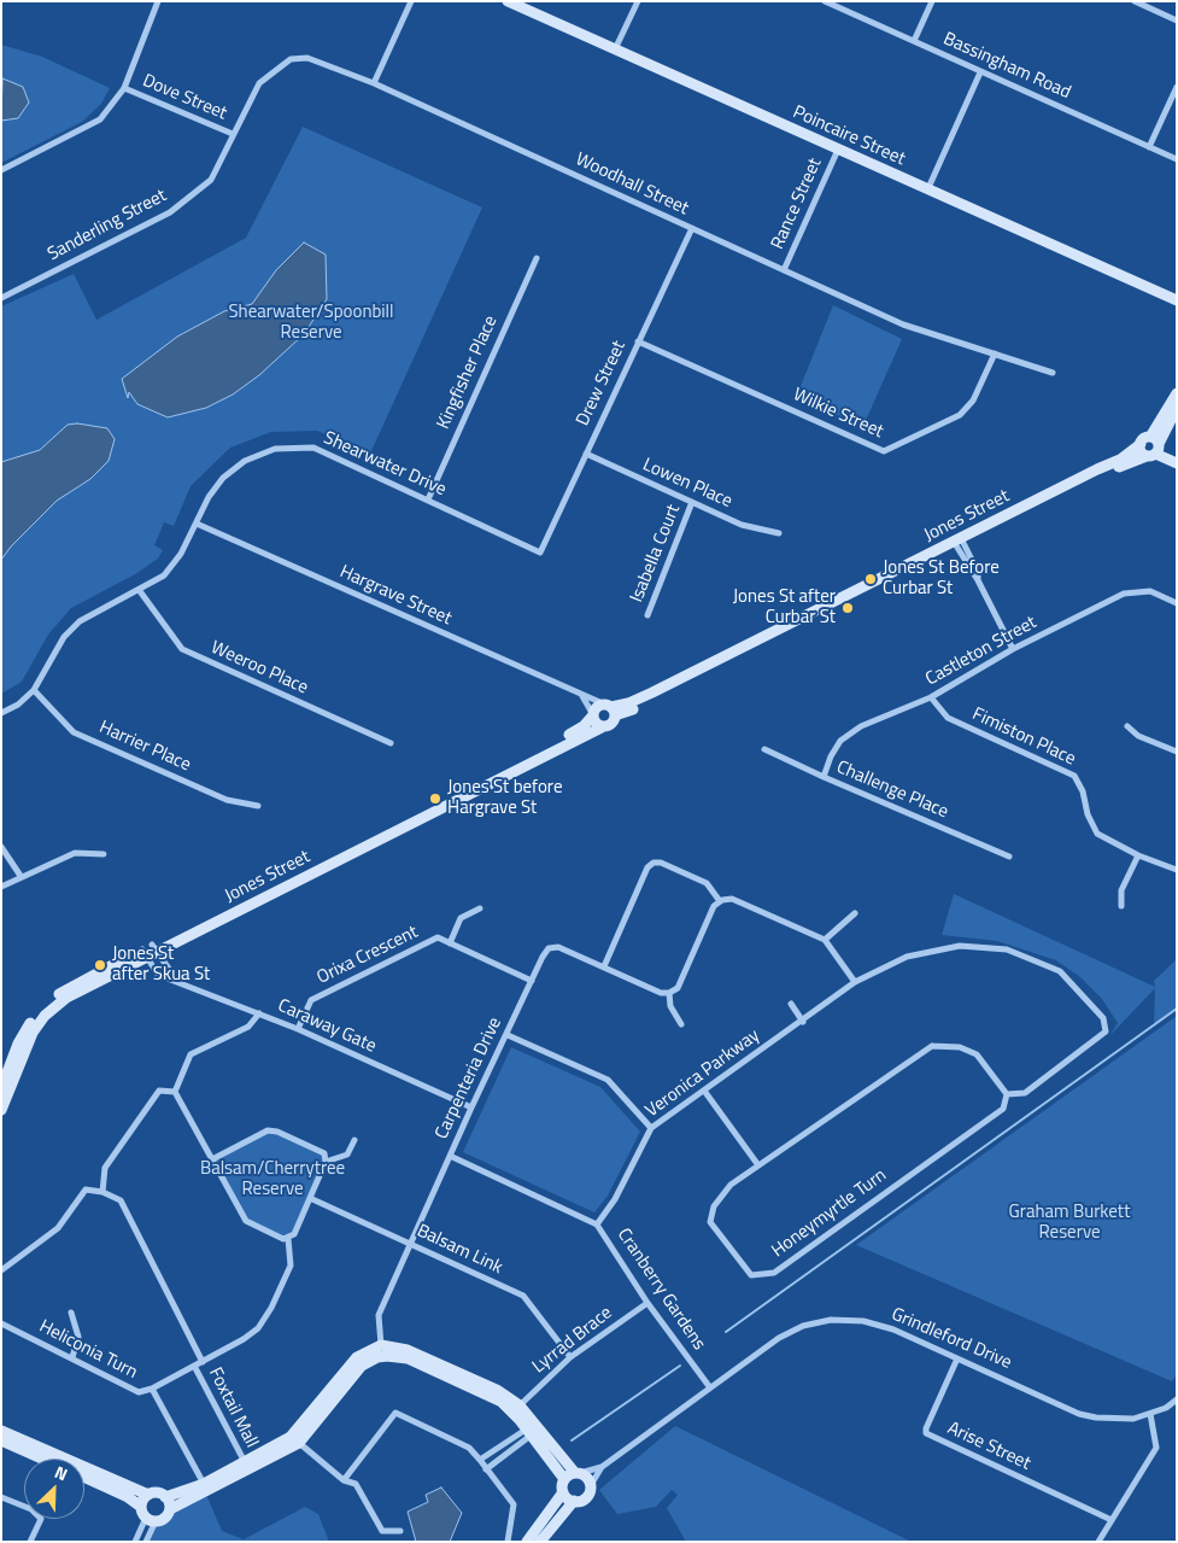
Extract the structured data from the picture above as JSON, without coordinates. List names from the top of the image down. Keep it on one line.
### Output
{"streets":{"street":["Bassingham Road","Dove Street","Poincaire Street","Woodhall Street","Rance Street","Sanderling Street","Kingfisher Place","Drew Street","Wilkie Street","Shearwater Drive","Lowen Place","Jones Street","Isabella Court","Hargrave Street","Castleton Street","Weeroo Place","Fimiston Place","Harrier Place","Challenge Place","Orixa Crescent","Caraway Gate","Veronica Parkway","Carpenteria Drive","Honeymyrtle Turn","Balsam Link","Cranberry Gardens","Grindleford Drive","Lyrrad Brace","Heliconia Turn","Foxtail Mall","Arise Street"]},"crossings":[["Dove Street","Woodhall Street"],["Dove Street","Sanderling Street"],["Poincaire Street","Rance Street"],["Woodhall Street","Rance Street"],["Woodhall Street","Sanderling Street"],["Woodhall Street","Drew Street"],["Woodhall Street","Wilkie Street"],["Kingfisher Place","Shearwater Drive"],["Drew Street","Wilkie Street"],["Drew Street","Shearwater Drive"],["Drew Street","Lowen Place"],["Shearwater Drive","Hargrave Street"],["Shearwater Drive","Weeroo Place"],["Shearwater Drive","Harrier Place"],["Lowen Place","Isabella Court"],["Jones Street","Hargrave Street"],["Jones Street","Caraway Gate"],["Castleton Street","Fimiston Place"],["Castleton Street","Challenge Place"],["Orixa Crescent","Caraway Gate"],["Orixa Crescent","Carpenteria Drive"],["Caraway Gate","Carpenteria Drive"],["Veronica Parkway","Honeymyrtle Turn"],["Veronica Parkway","Cranberry Gardens"],["Carpenteria Drive","Balsam Link"],["Carpenteria Drive","Cranberry Gardens"],["Balsam Link","Lyrrad Brace"],["Cranberry Gardens","Grindleford Drive"],["Cranberry Gardens","Lyrrad Brace"],["Grindleford Drive","Arise Street"],["Heliconia Turn","Foxtail Mall"]],"parks":["Shearwater/Spoonbill Reserve","Balsam/Cherrytree Reserve","Graham Burkett Reserve"],"places":["Jones St Before Curbar St","Jones St after Curbar St","Jones St before Hargrave St","Jones St after Skua St"],"north":"top right"}
